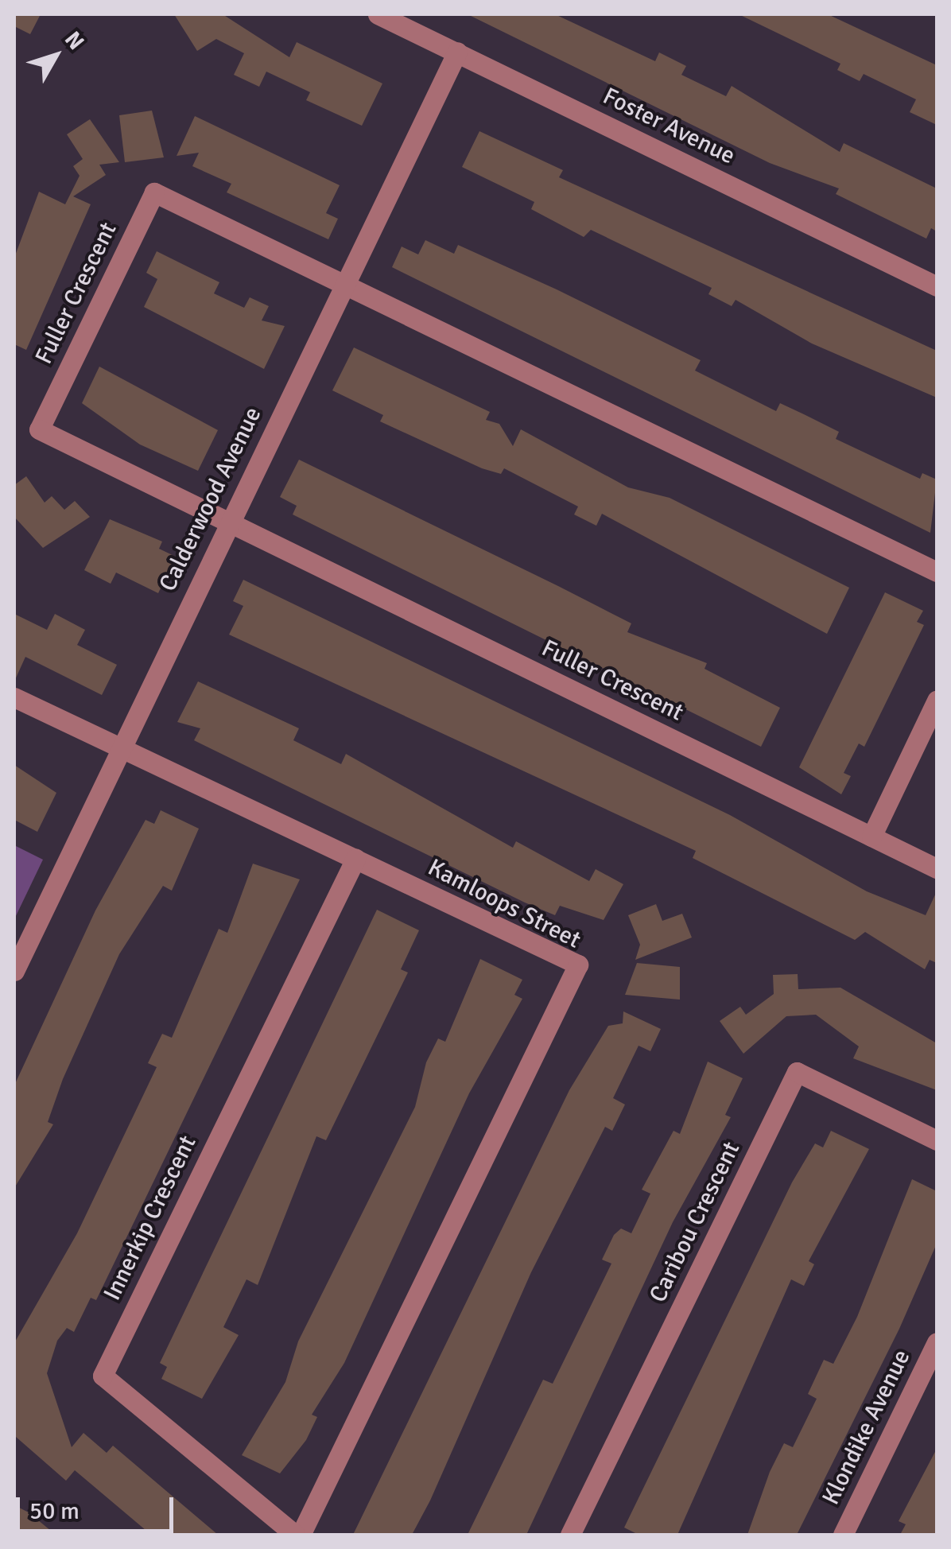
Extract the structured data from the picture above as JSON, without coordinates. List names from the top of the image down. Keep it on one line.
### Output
{"streets":{"street":["Foster Avenue","Fuller Crescent","Calderwood Avenue","Kamloops Street","Innerkip Crescent","Caribou Crescent","Klondike Avenue"]},"crossings":[["Foster Avenue","Calderwood Avenue"],["Fuller Crescent","Calderwood Avenue"],["Calderwood Avenue","Kamloops Street"],["Kamloops Street","Innerkip Crescent"]],"scale_bar":"50 m","north":"top right"}
